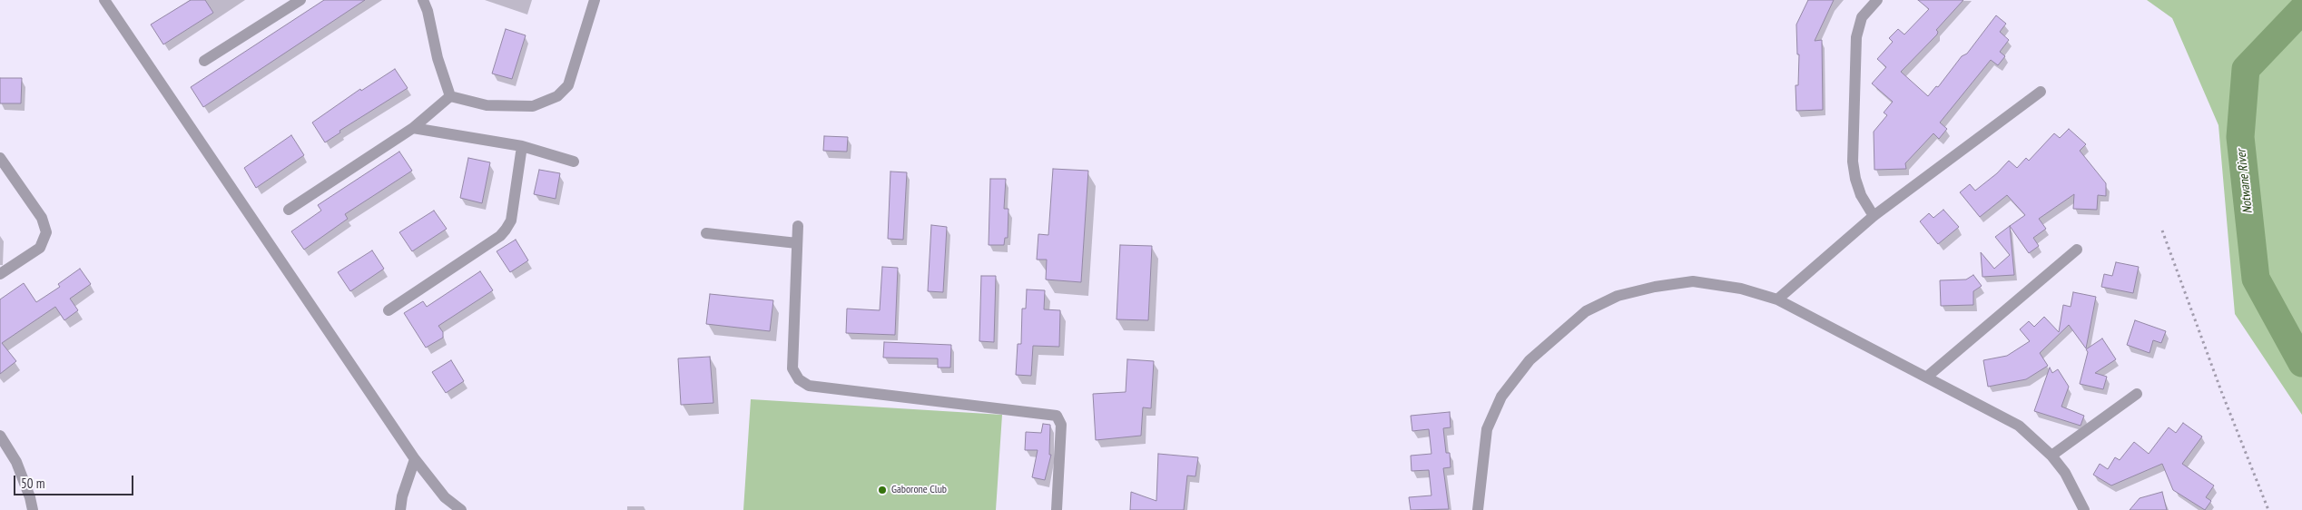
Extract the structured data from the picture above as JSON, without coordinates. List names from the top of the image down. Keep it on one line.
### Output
{"water":["Notwane River"],"places":["Gaborone Club"],"scale_bar":"50 m"}
